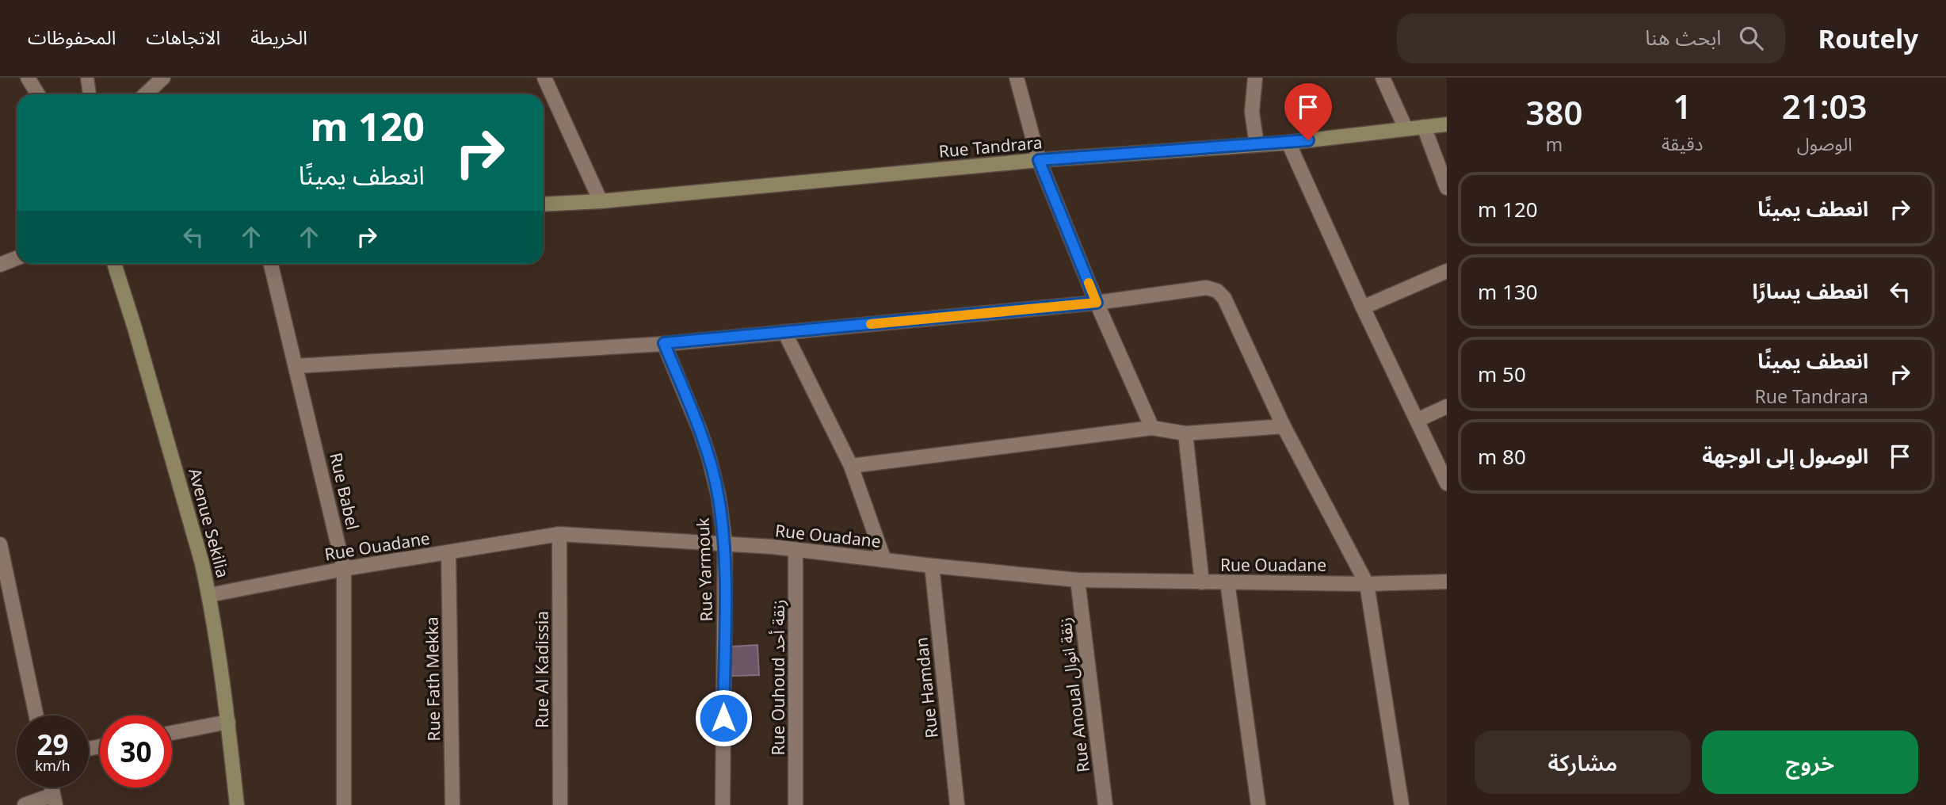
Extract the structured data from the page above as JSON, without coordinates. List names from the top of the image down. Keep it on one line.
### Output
{"streets":{"main road":["Rue Tandrara","Avenue Sekilia"],"street":["Rue Babel","Rue Ouadane","Rue Yarmouk","Rue Al Kadissia","Rue Ouhoud زنقة أحد","Rue Fath Mekka","Rue Hamdan","Rue Anoual زنقة انوال"]},"crossings":[["Rue Babel","Rue Ouadane"],["Avenue Sekilia","Rue Ouadane"],["Rue Ouadane","Rue Yarmouk"],["Rue Ouadane","Rue Al Kadissia"],["Rue Ouadane","Rue Ouhoud زنقة أحد"],["Rue Ouadane","Rue Fath Mekka"],["Rue Ouadane","Rue Hamdan"],["Rue Ouadane","Rue Anoual زنقة انوال"]],"page":{"header":"Routely","search":"ابحث هنا","nav":["الخريطة","الاتجاهات","المحفوظات"],"eta":["21:03","الوصول","1","دقيقة","380","m"],"turn":["120 m","انعطف يمينًا"],"list":[{"name":"انعطف يمينًا","value":"120 m"},{"name":"انعطف يسارًا","value":"130 m"},{"name":"انعطف يمينًا","note":"Rue Tandrara","value":"50 m"},{"name":"الوصول إلى الوجهة","value":"80 m"}],"speed":"29 km/h","limit":"30","buttons":["خروج","مشاركة"]}}
